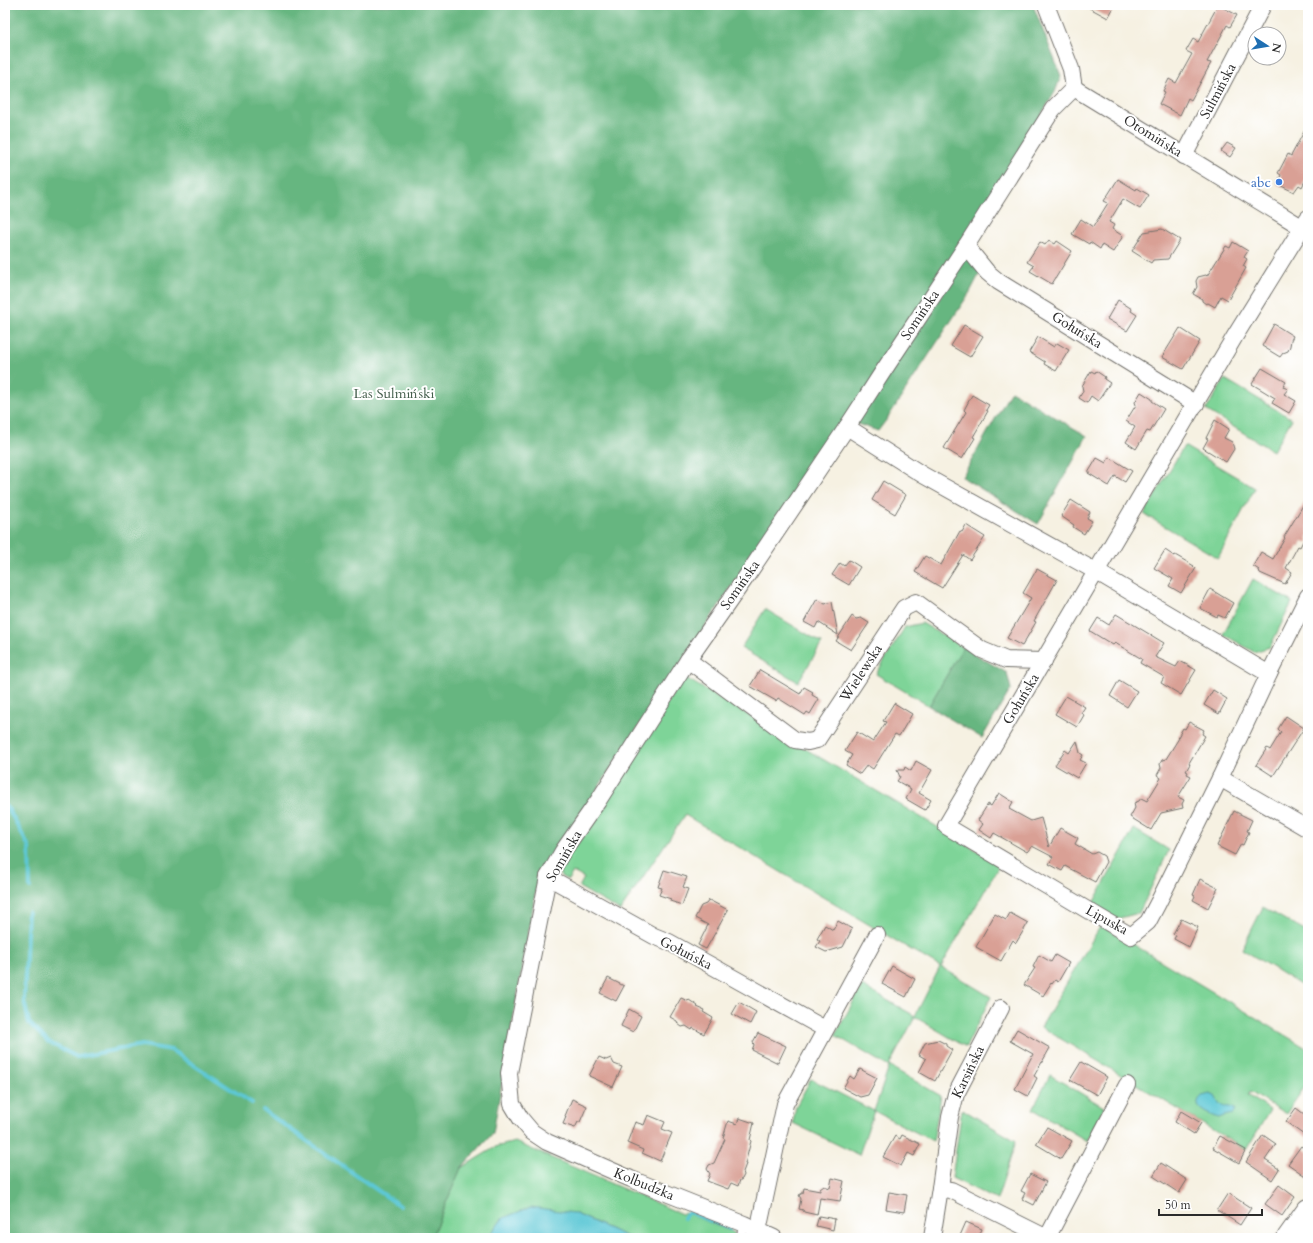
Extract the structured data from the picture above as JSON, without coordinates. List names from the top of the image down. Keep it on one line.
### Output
{"streets":{"street":["Sulmińska","Otomińska","Somińska","Gołuńska","Wielewska","Lipuska","Karsińska","Kolbudzka"]},"crossings":[["Sulmińska","Otomińska"],["Otomińska","Somińska"],["Otomińska","Gołuńska"],["Somińska","Gołuńska"],["Somińska","Wielewska"],["Somińska","Kolbudzka"],["Gołuńska","Wielewska"],["Gołuńska","Lipuska"]],"parks":["Las Sulmiński"],"places":["abc"],"scale_bar":"50 m","north":"right"}
